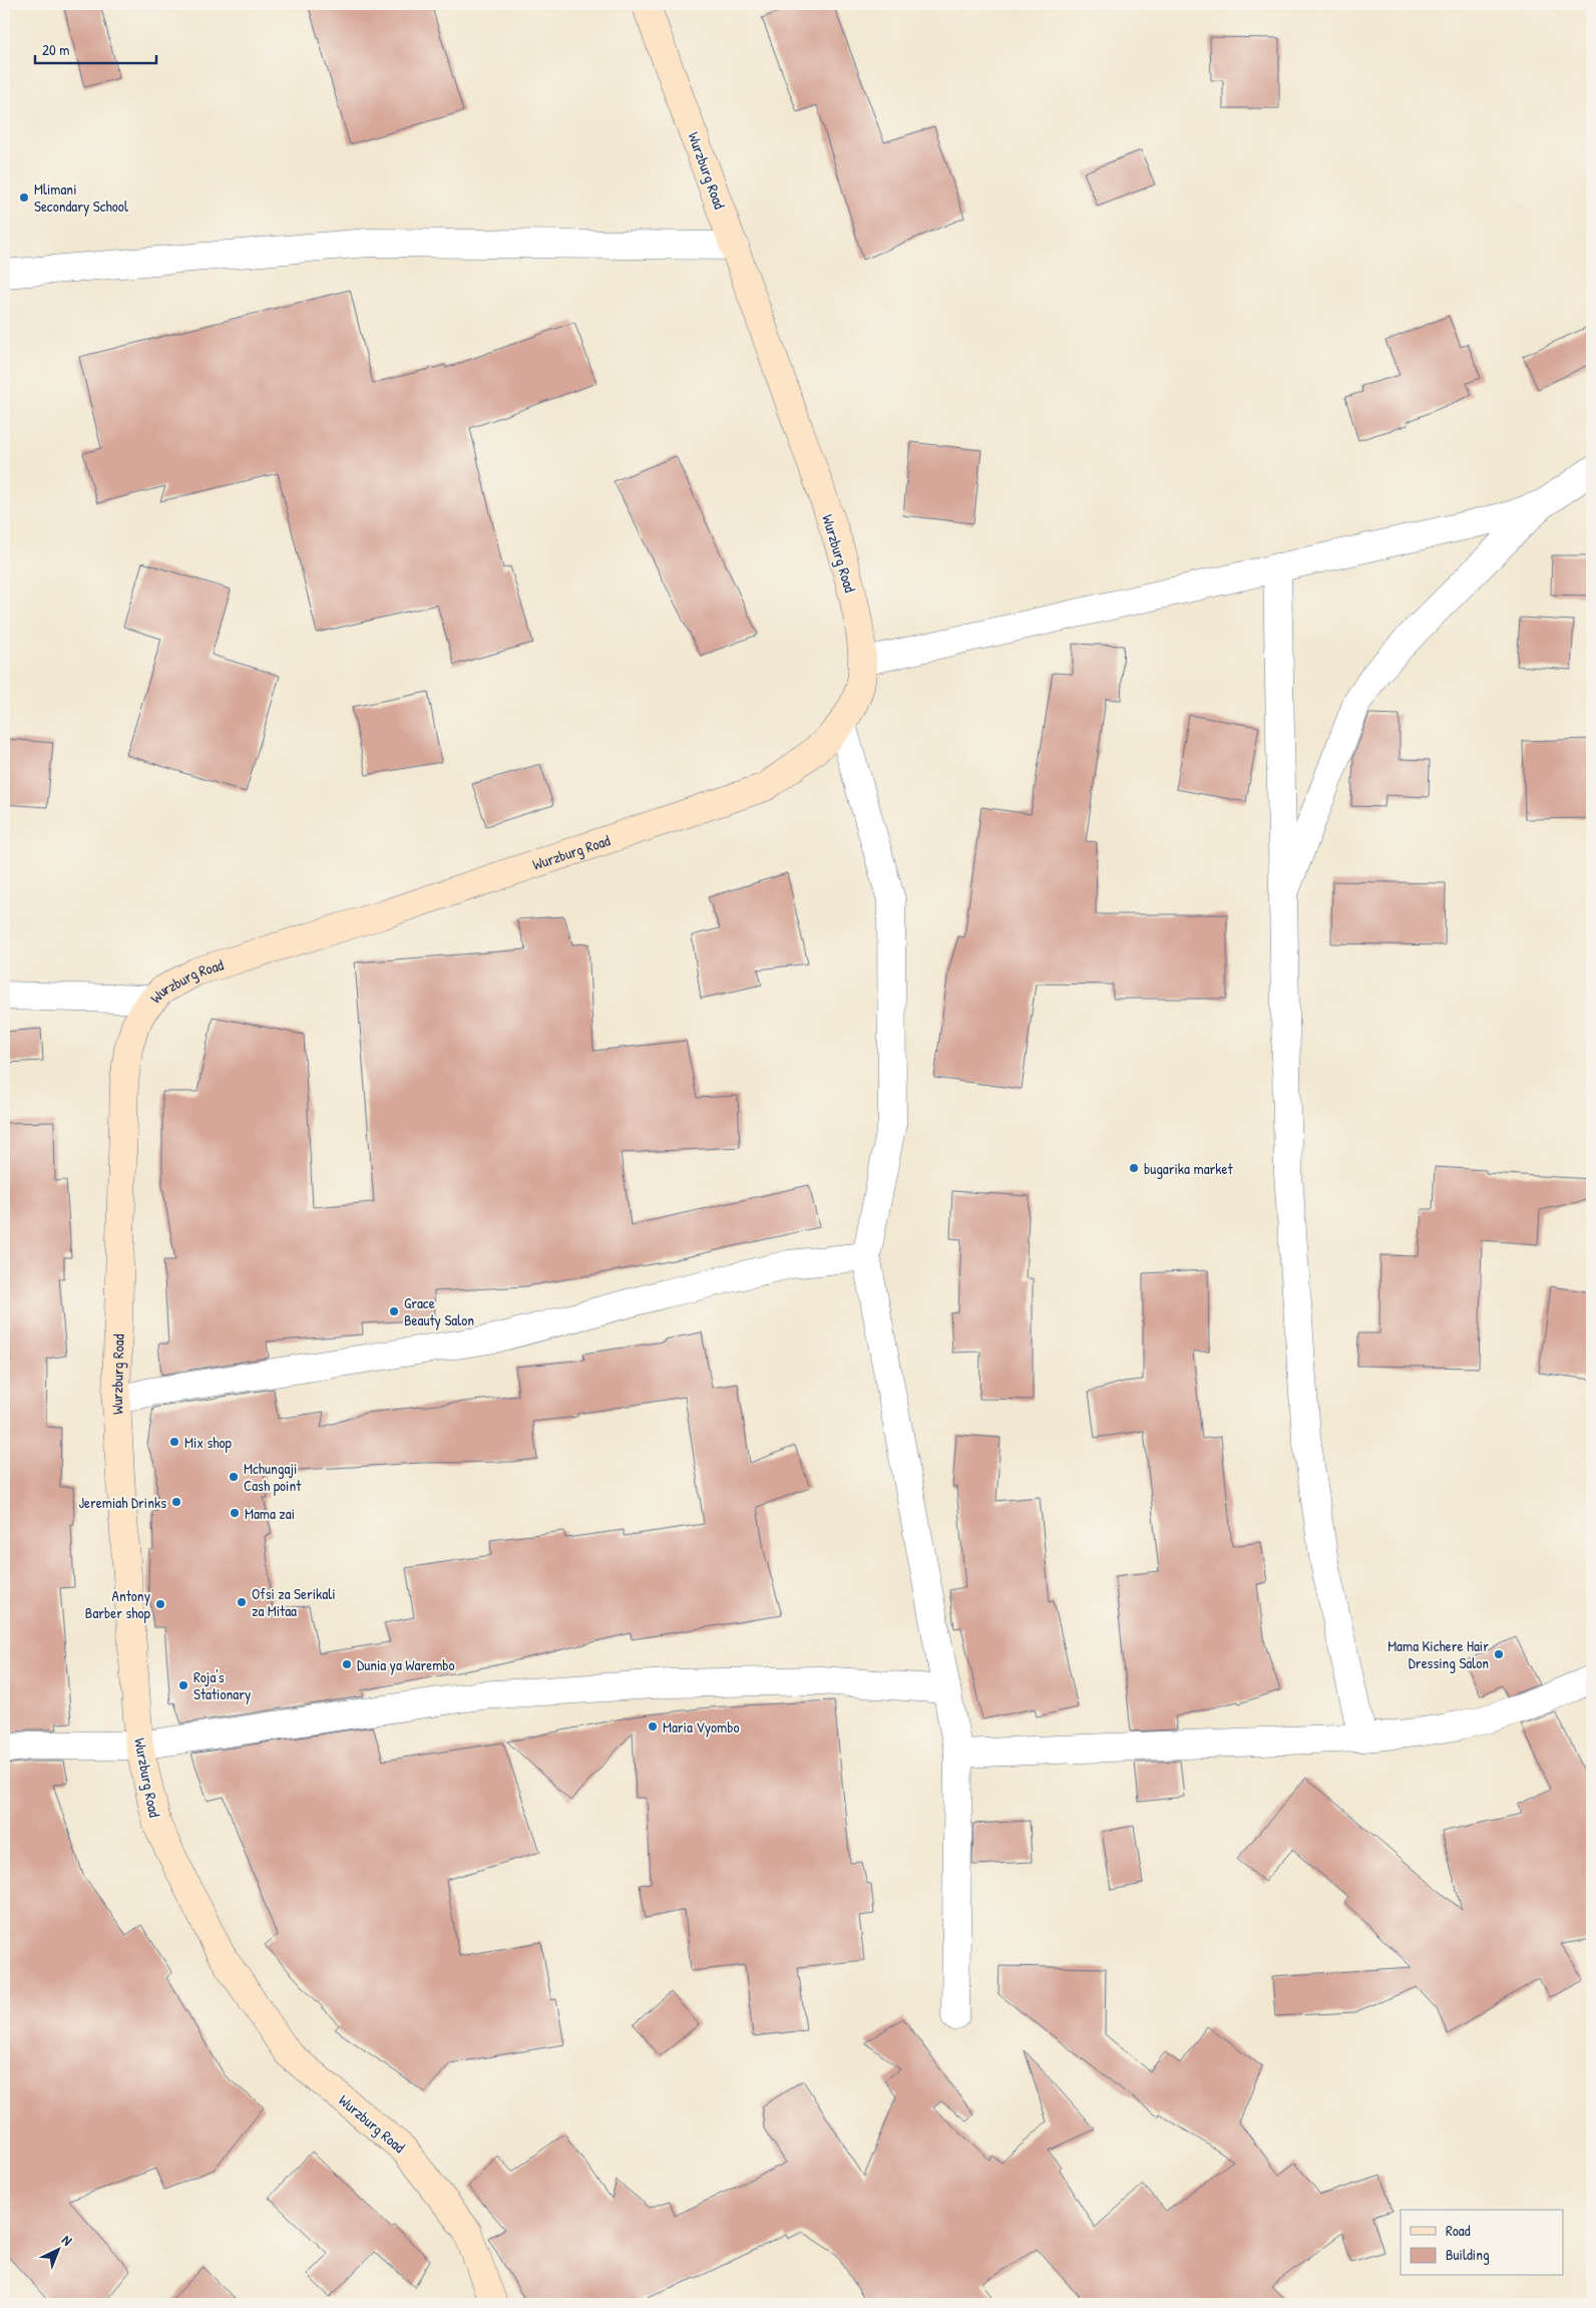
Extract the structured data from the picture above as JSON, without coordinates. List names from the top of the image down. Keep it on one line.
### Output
{"streets":{"main road":["Wurzburg Road"]},"places":["Mlimani Secondary School","bugarika market","Grace Beauty Salon","Mix shop","Mchungaji Cash point","Jeremiah Drinks","Mama zai","Ofsi za Serikali za Mitaa","Antony Barber shop","Mama Kichere Hair Dressing Salon","Dunia ya Warembo","Roja's Stationary","Maria Vyombo"],"legend":["Road","Building"],"scale_bar":"20 m","north":"top right"}
